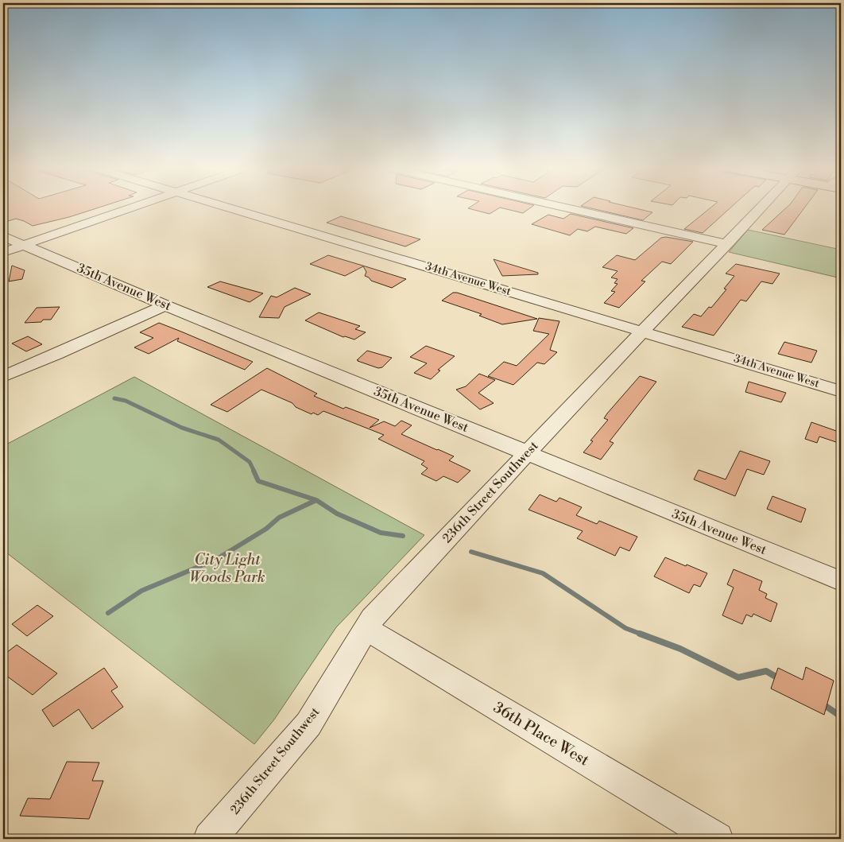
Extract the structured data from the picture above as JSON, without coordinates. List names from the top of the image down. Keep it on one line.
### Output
{"streets":{"street":["34th Avenue West","35th Avenue West","236th Street Southwest","36th Place West"]},"crossings":[["34th Avenue West","236th Street Southwest"],["35th Avenue West","236th Street Southwest"],["236th Street Southwest","36th Place West"]],"parks":["City Light Woods Park"]}
